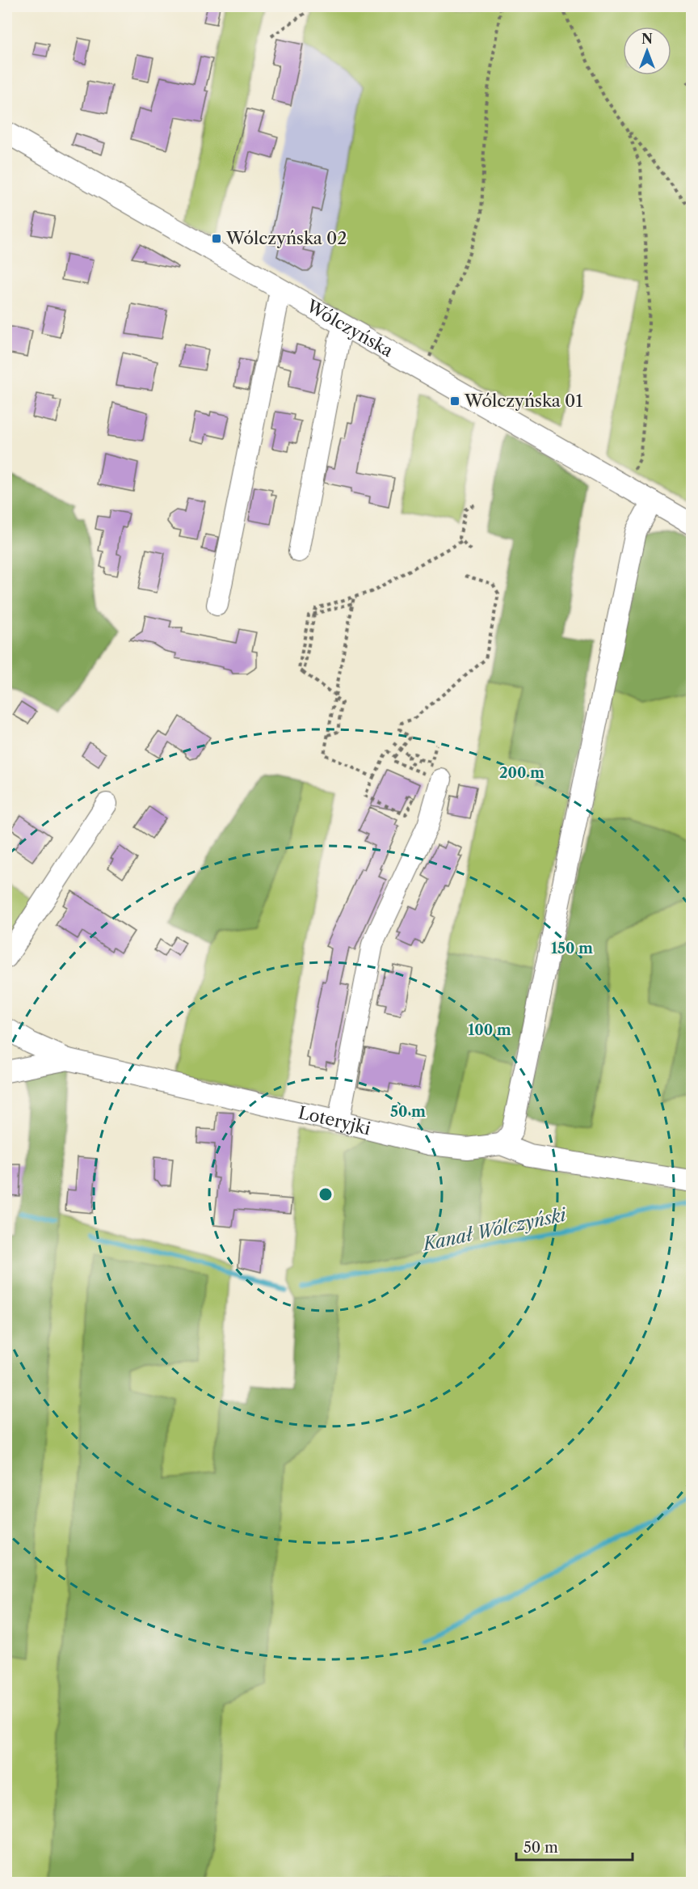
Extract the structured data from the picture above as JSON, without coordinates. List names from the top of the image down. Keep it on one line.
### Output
{"streets":{"street":["Wólczyńska","Loteryjki"]},"water":["Kanał Wólczyński"],"places":{"transit":["Wólczyńska 02","Wólczyńska 01"]},"scale_bar":"50 m","north":"top","rings":["200 m","150 m","100 m","50 m"]}
